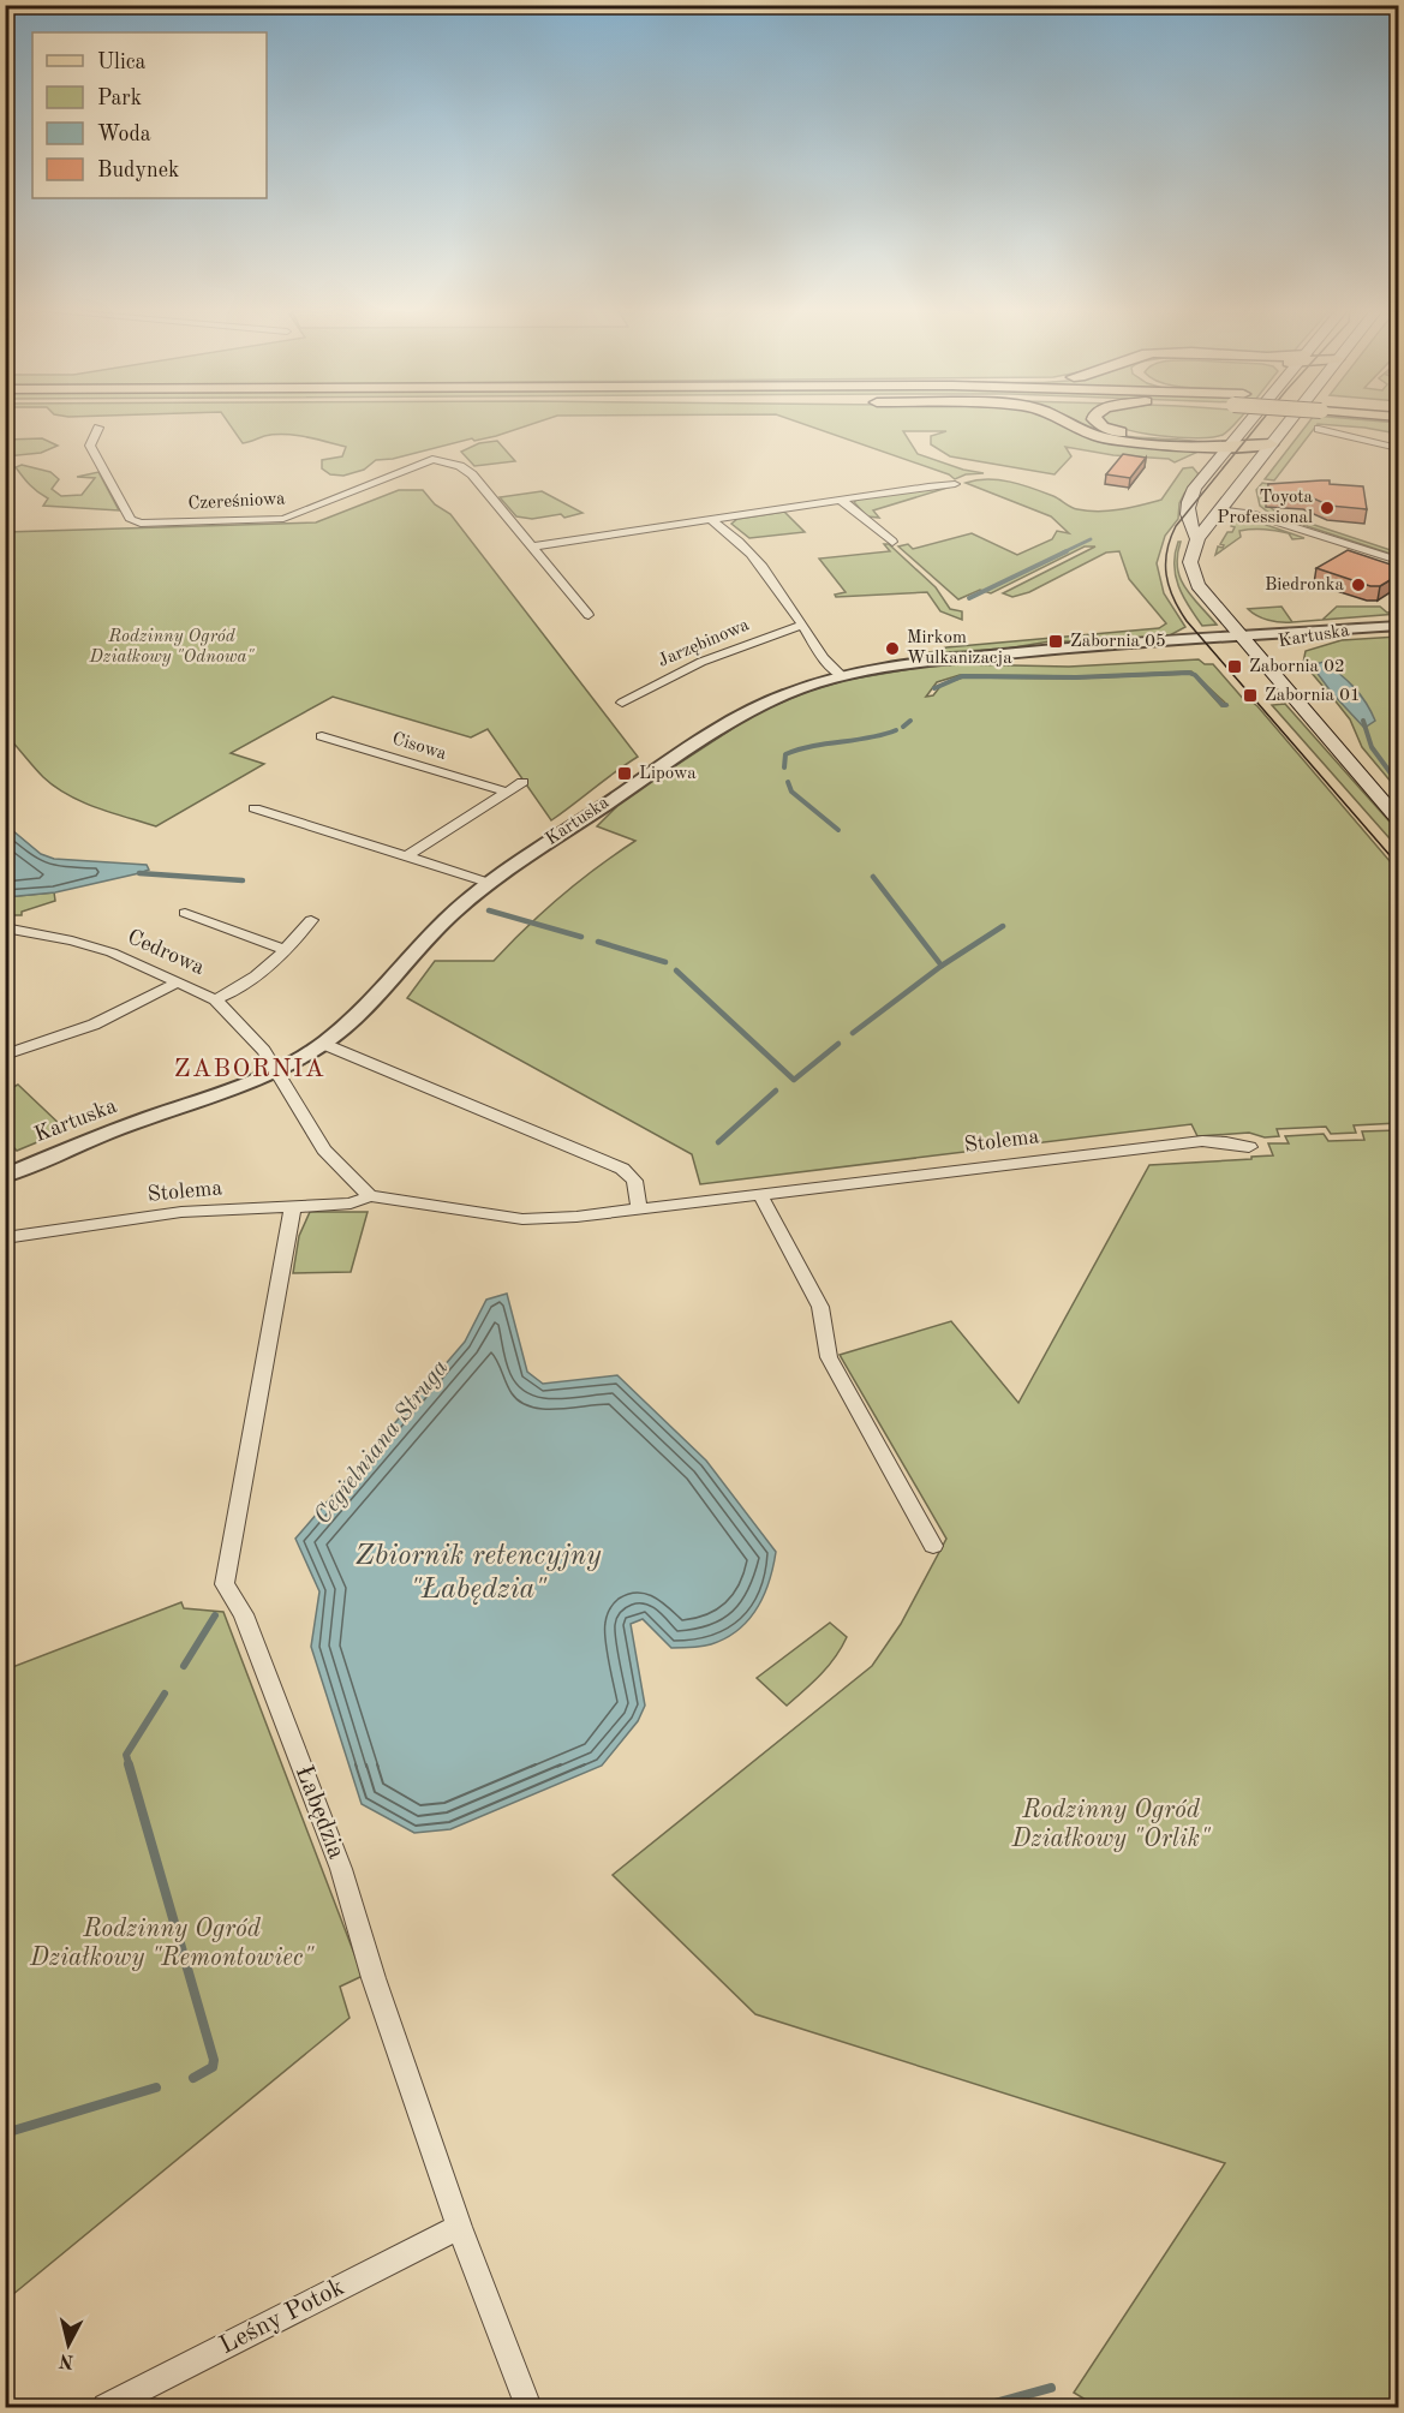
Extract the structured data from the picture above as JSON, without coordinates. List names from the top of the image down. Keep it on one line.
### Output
{"streets":{"street":["Czereśniowa","Kartuska","Jarzębinowa","Cisowa","Cedrowa","Stolema","Łabędzia","Leśny Potok"]},"crossings":[["Kartuska","Cedrowa"],["Stolema","Łabędzia"],["Łabędzia","Leśny Potok"]],"districts":["ZABORNIA"],"water":["Cegielniana Struga","Zbiornik retencyjny \"Łabędzia\""],"parks":["Rodzinny Ogród Działkowy \"Odnowa\"","Rodzinny Ogród Działkowy \"Orlik\"","Rodzinny Ogród Działkowy \"Remontowiec\""],"places":{"other":["Toyota Professional","Biedronka","Mirkom Wulkanizacja"],"transit":["Zabornia 05","Zabornia 02","Zabornia 01","Lipowa"]},"legend":["Ulica","Park","Woda","Budynek"],"north":"bottom"}
